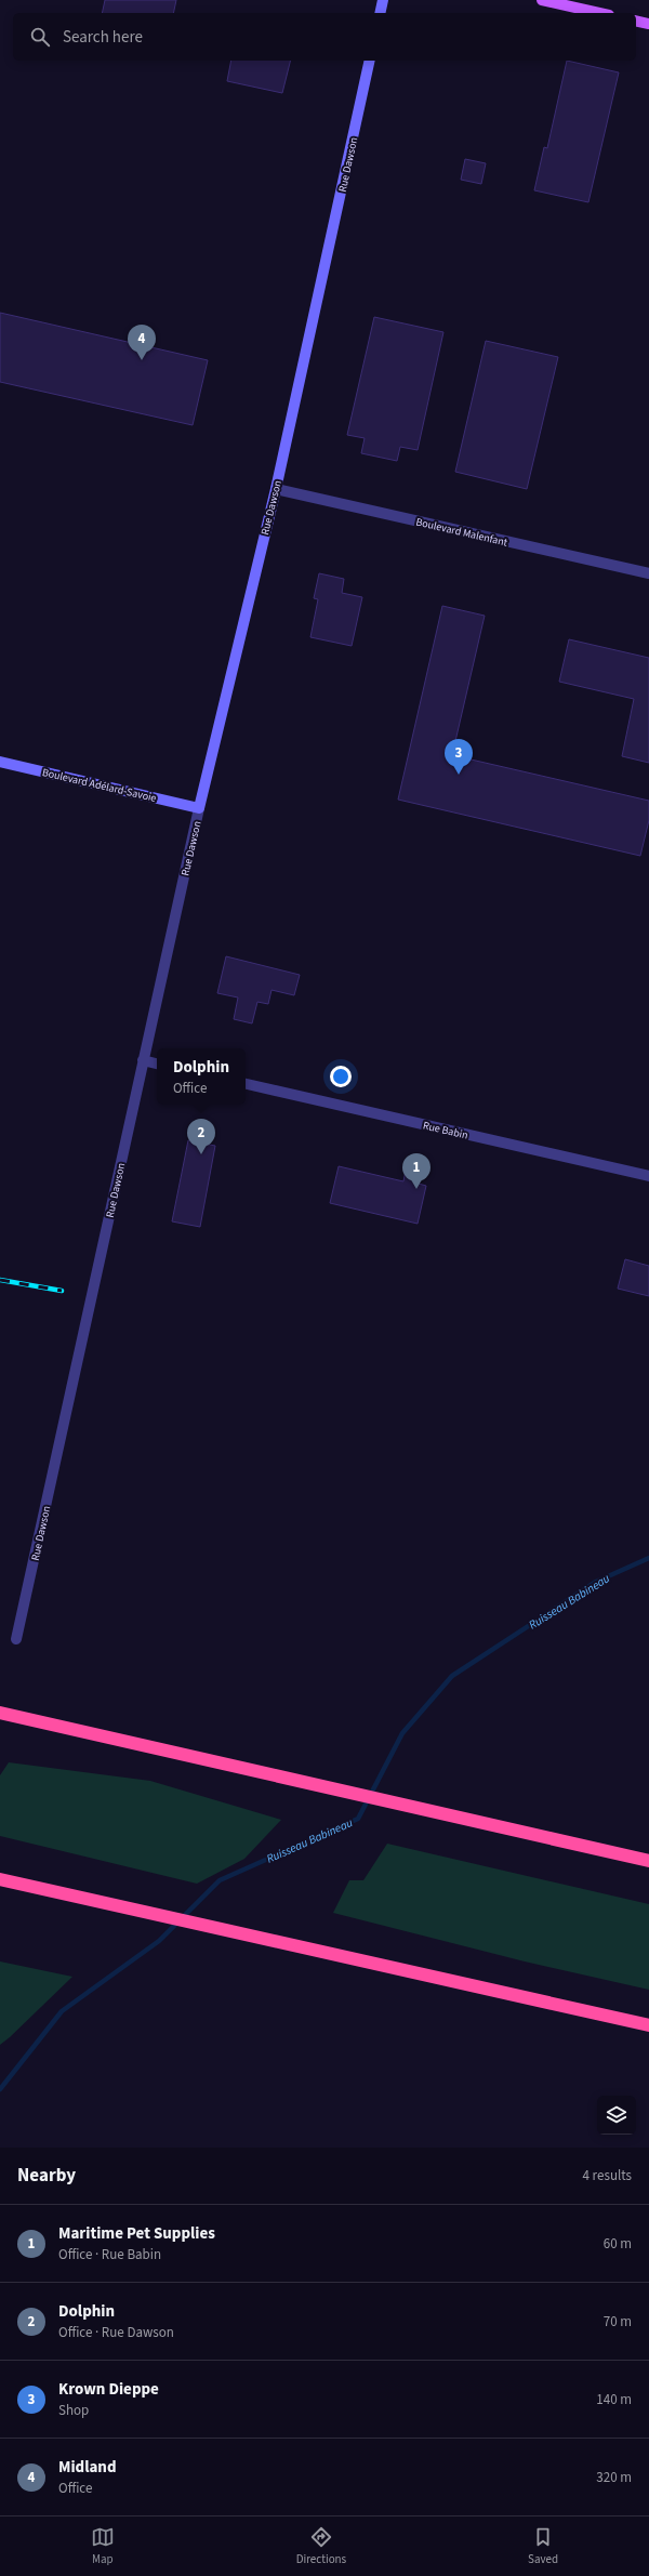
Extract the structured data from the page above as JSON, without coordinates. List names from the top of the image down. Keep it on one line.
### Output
{"streets":{"street":["Rue Dawson","Boulevard Malenfant","Boulevard Adélard-Savoie","Rue Babin"]},"crossings":[["Rue Dawson","Boulevard Malenfant"],["Rue Dawson","Boulevard Adélard-Savoie"]],"water":["Ruisseau Babineau"],"page":{"search":"Search here","pins":["4","3","2","1"],"popup":["Dolphin","Office"],"heading":["Nearby","4 results"],"list":[{"mark":"1","name":"Maritime Pet Supplies","note":"Office · Rue Babin","value":"60 m"},{"mark":"2","name":"Dolphin","note":"Office · Rue Dawson","value":"70 m"},{"mark":"3","name":"Krown Dieppe","note":"Shop","value":"140 m"},{"mark":"4","name":"Midland","note":"Office","value":"320 m"}],"nav":["Map","Directions","Saved"]}}
